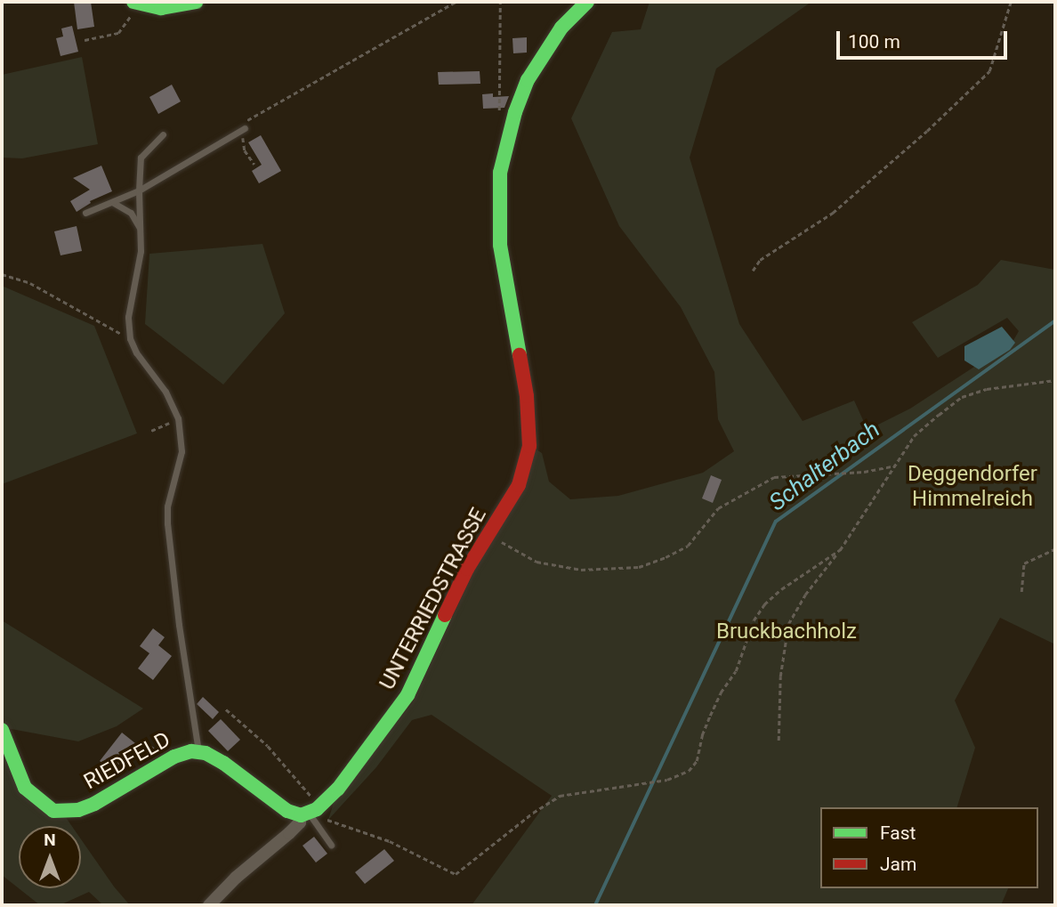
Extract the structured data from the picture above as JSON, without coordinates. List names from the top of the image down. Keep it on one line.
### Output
{"streets":{"street":["UNTERRIEDSTRASSE","RIEDFELD"]},"crossings":[["UNTERRIEDSTRASSE","RIEDFELD"]],"water":["Schalterbach"],"parks":["Deggendorfer Himmelreich","Bruckbachholz"],"legend":["Fast","Jam"],"scale_bar":"100 m","north":"top"}
